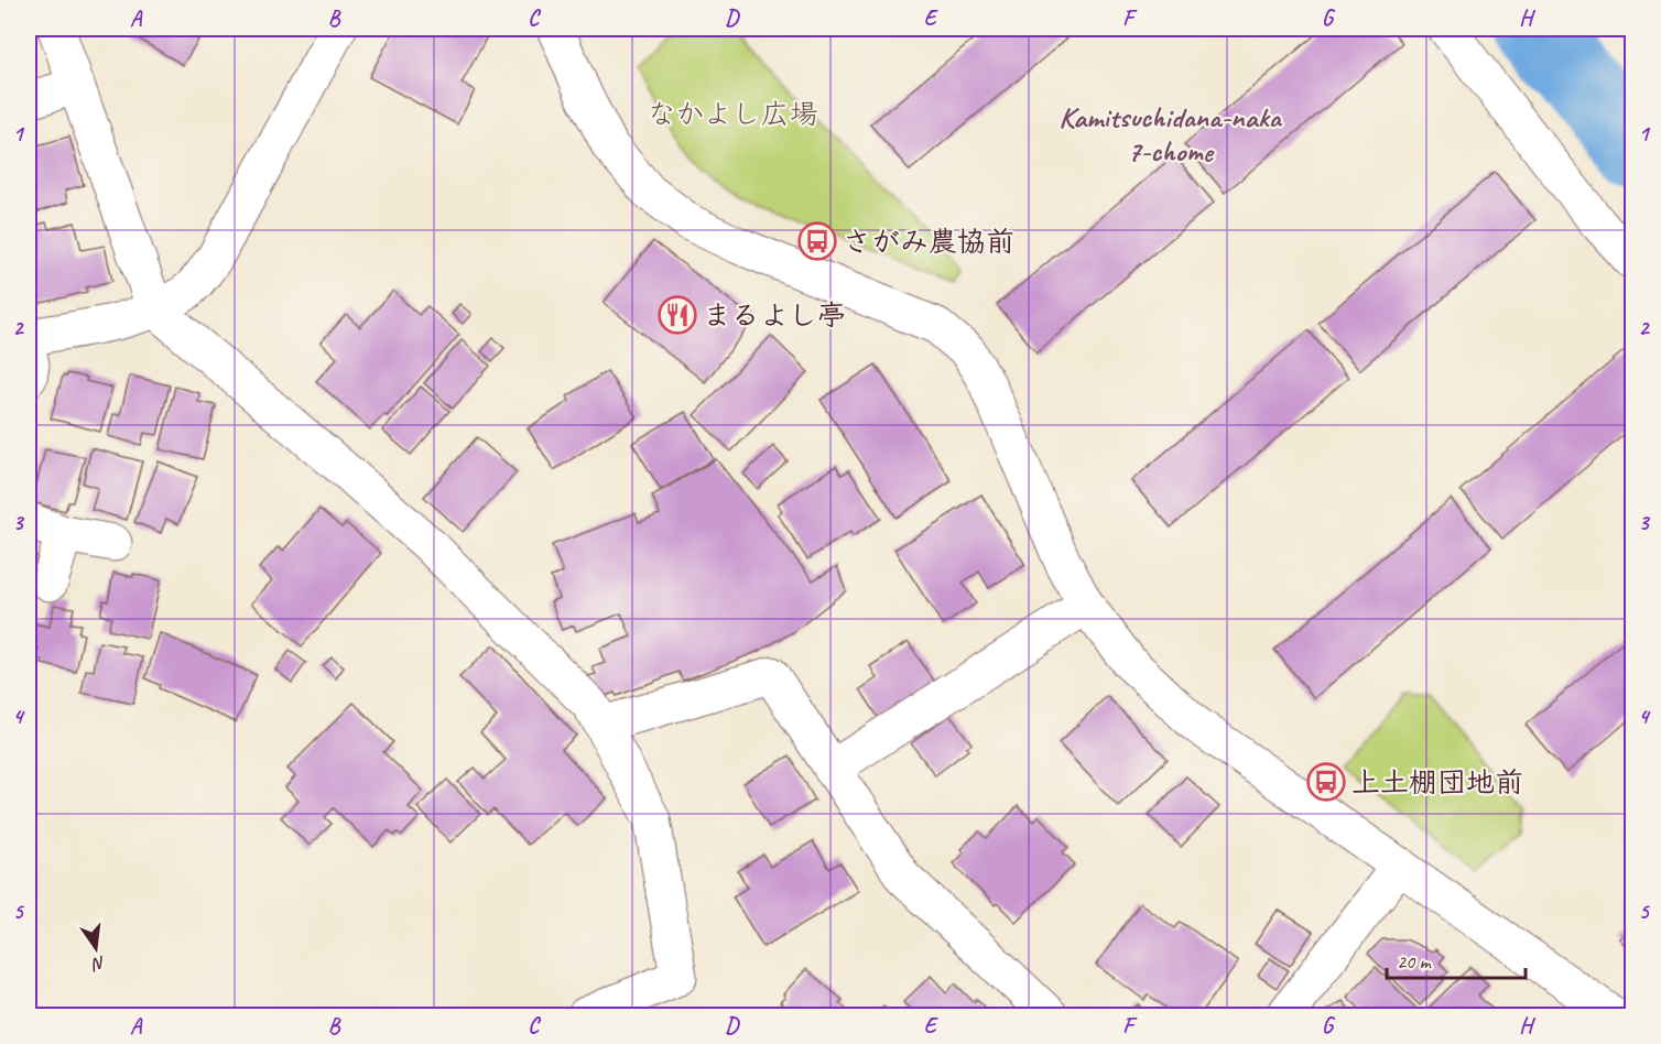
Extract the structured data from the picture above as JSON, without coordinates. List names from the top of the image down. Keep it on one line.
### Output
{"districts":["Kamitsuchidana-naka 7-chome"],"parks":["なかよし広場"],"places":{"bus stop":["さがみ農協前","上土棚団地前"],"restaurant":["まるよし亭"]},"scale_bar":"20 m","north":"bottom","grid":{"columns":["A","B","C","D","E","F","G","H"],"rows":["1","2","3","4","5"]}}
